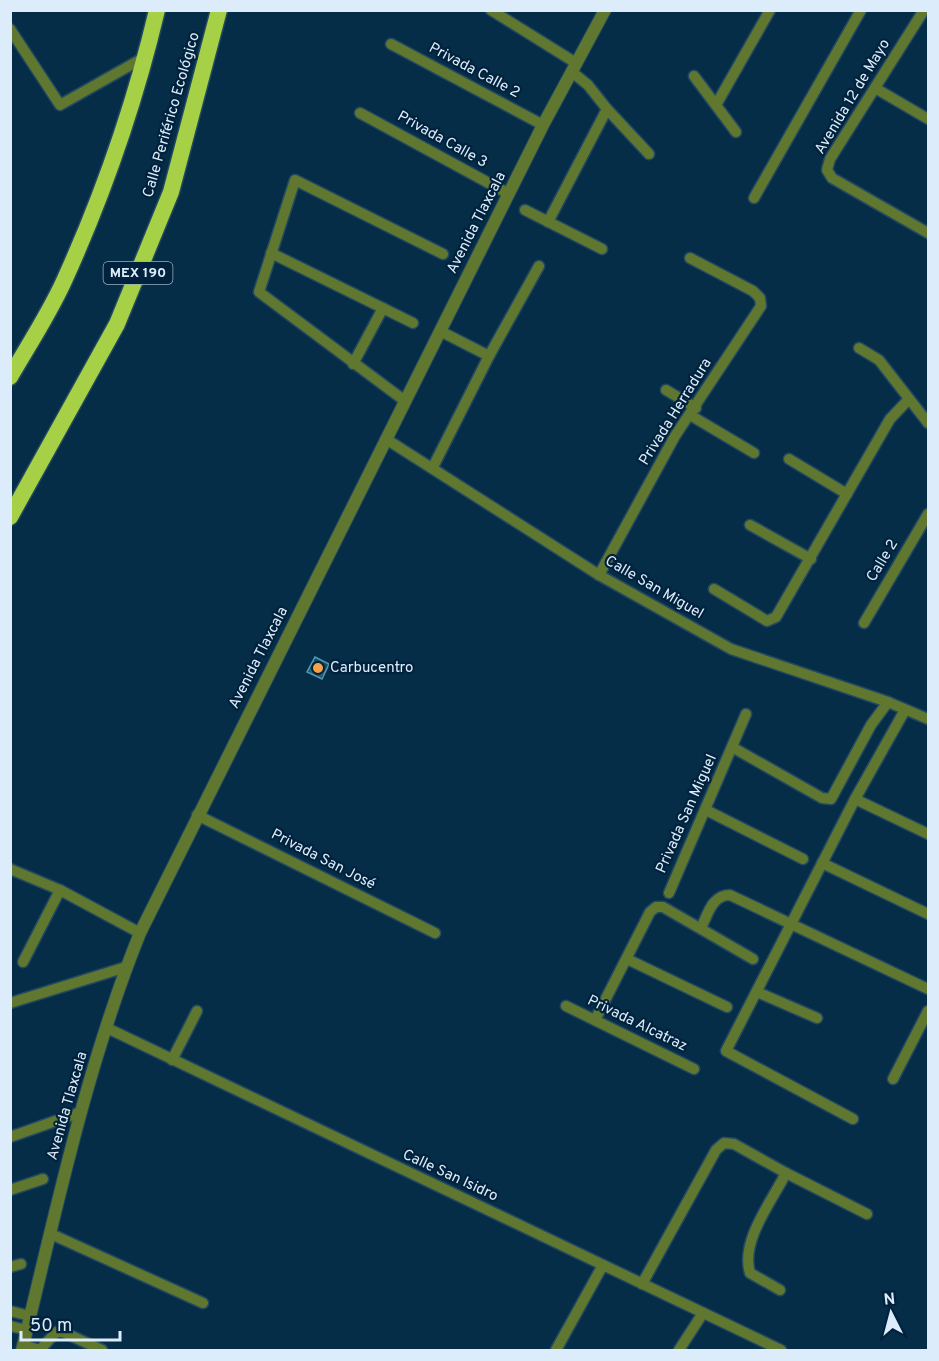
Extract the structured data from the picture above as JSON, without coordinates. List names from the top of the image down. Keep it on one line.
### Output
{"streets":{"highway":["Calle Periférico Ecológico","MEX 190"],"street":["Privada Calle 2","Avenida 12 de Mayo","Privada Calle 3","Avenida Tlaxcala","Privada Herradura","Calle 2","Calle San Miguel","Privada San Miguel","Privada San José","Privada Alcatraz","Calle San Isidro"]},"crossings":[["Privada Calle 2","Avenida Tlaxcala"],["Privada Calle 3","Avenida Tlaxcala"],["Avenida Tlaxcala","Calle San Miguel"],["Avenida Tlaxcala","Privada San José"],["Avenida Tlaxcala","Calle San Isidro"],["Privada Herradura","Calle San Miguel"],["Calle San Miguel","Privada San Miguel"]],"places":["Carbucentro"],"scale_bar":"50 m","north":"top"}
